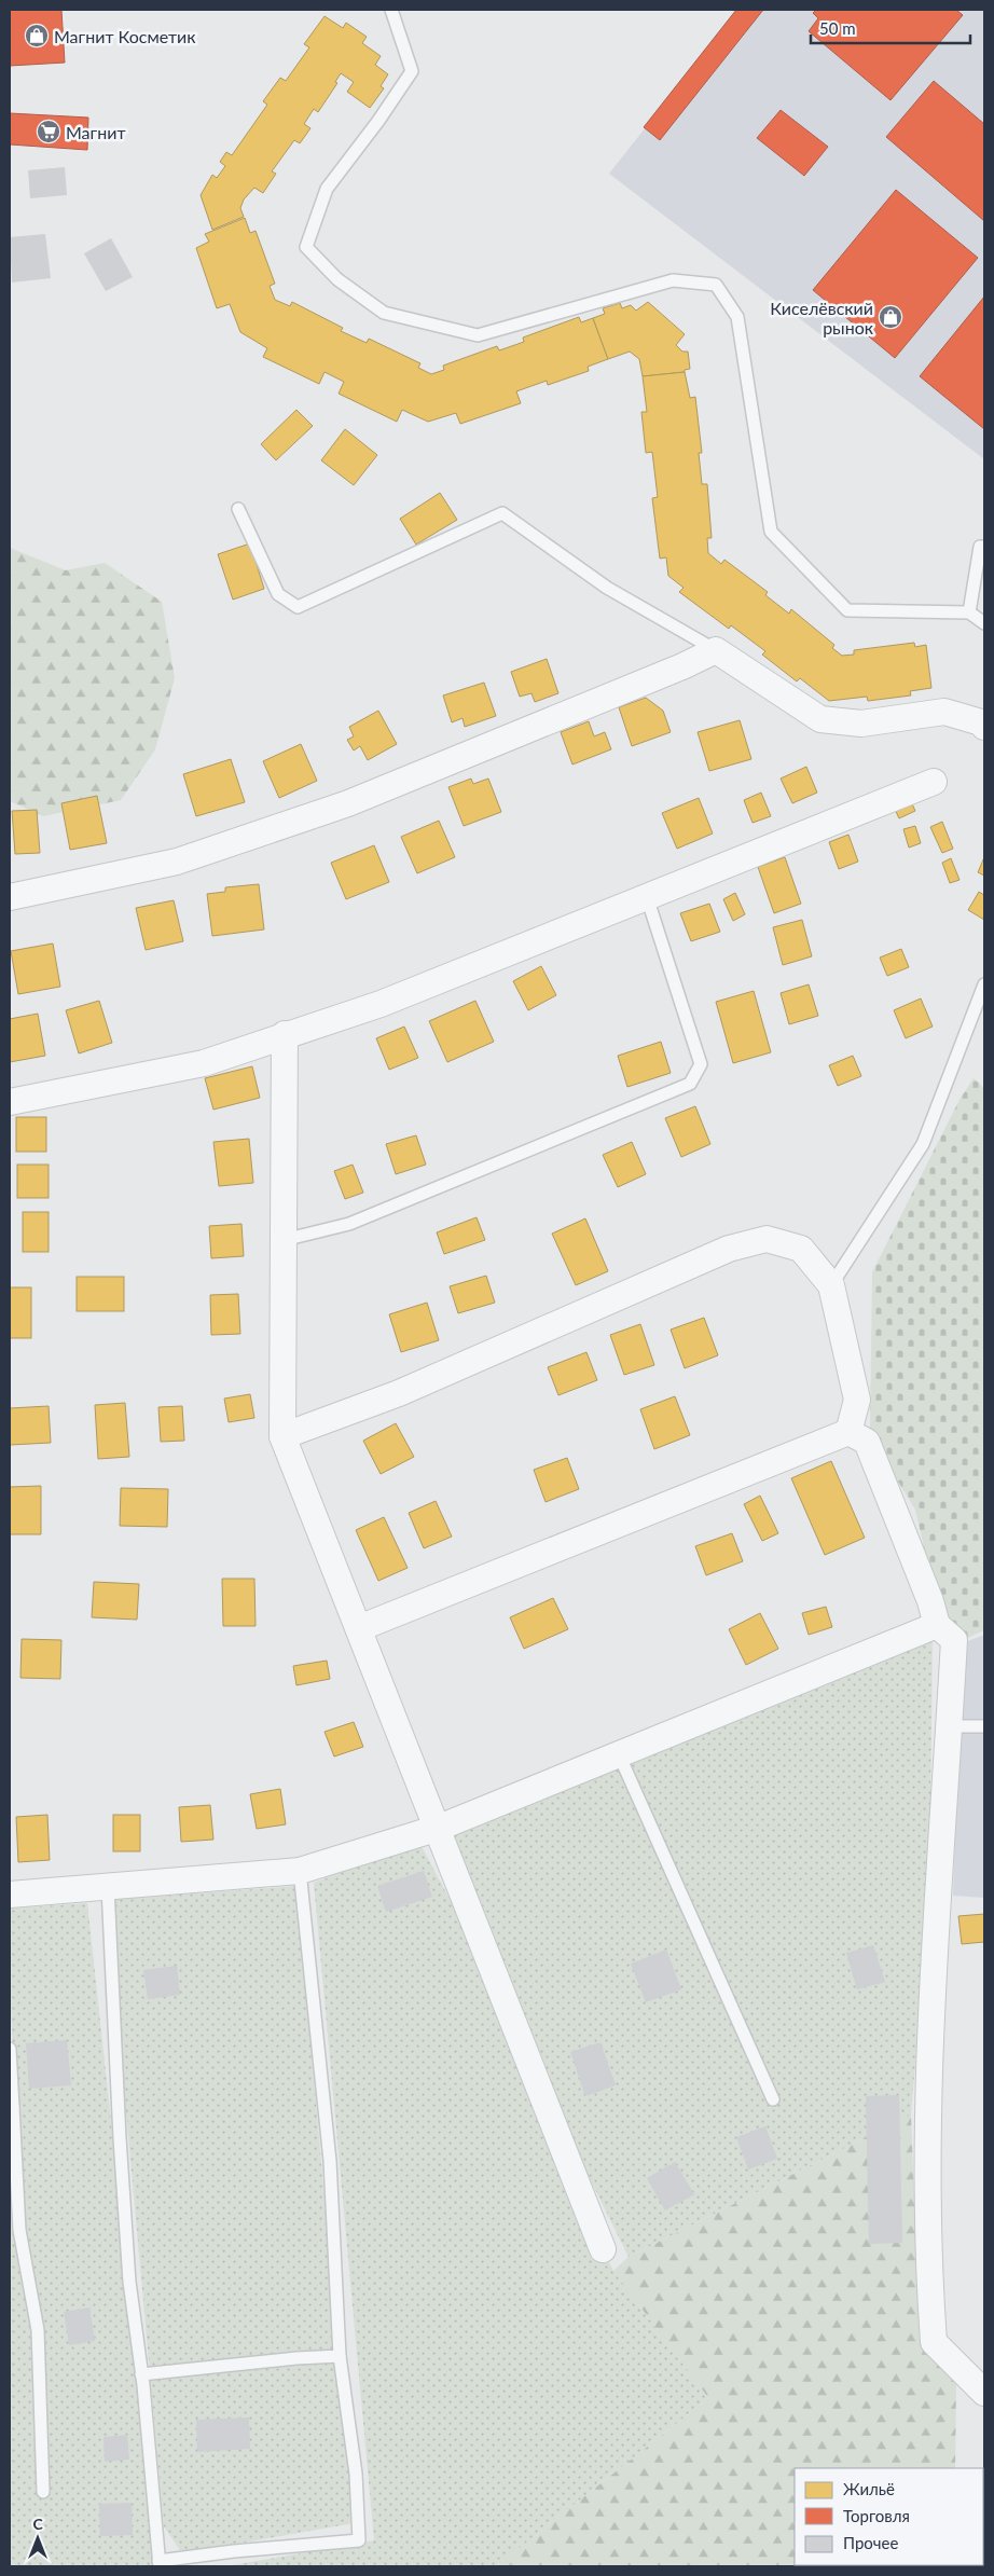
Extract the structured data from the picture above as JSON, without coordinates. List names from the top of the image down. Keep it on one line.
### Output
{"places":{"shop":["Магнит Косметик","Киселёвский рынок"],"supermarket":["Магнит"]},"legend":["Жильё","Торговля","Прочее"],"scale_bar":"50 m","north":"top"}
